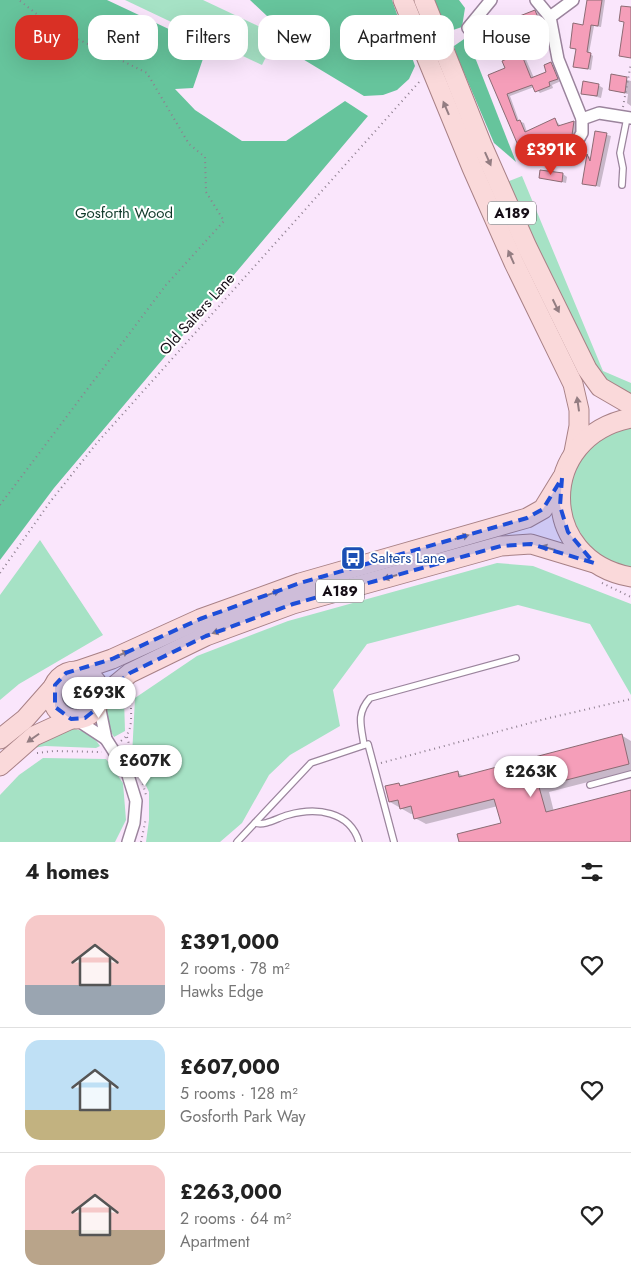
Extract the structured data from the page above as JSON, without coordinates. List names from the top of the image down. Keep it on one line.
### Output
{"streets":{"main road":["A189"],"path":["Old Salters Lane"]},"parks":["Gosforth Wood"],"places":{"bus stop":["Salters Lane"]},"page":{"chip":["Buy","Rent","Filters","New","Apartment","House"],"price":["£391K","£693K","£607K","£263K"],"heading":"4 homes","list":[{"name":"£391,000","note":"2 rooms · 78 m² · Hawks Edge"},{"name":"£607,000","note":"5 rooms · 128 m² · Gosforth Park Way"},{"name":"£263,000","note":"2 rooms · 64 m² · Apartment"}]}}
